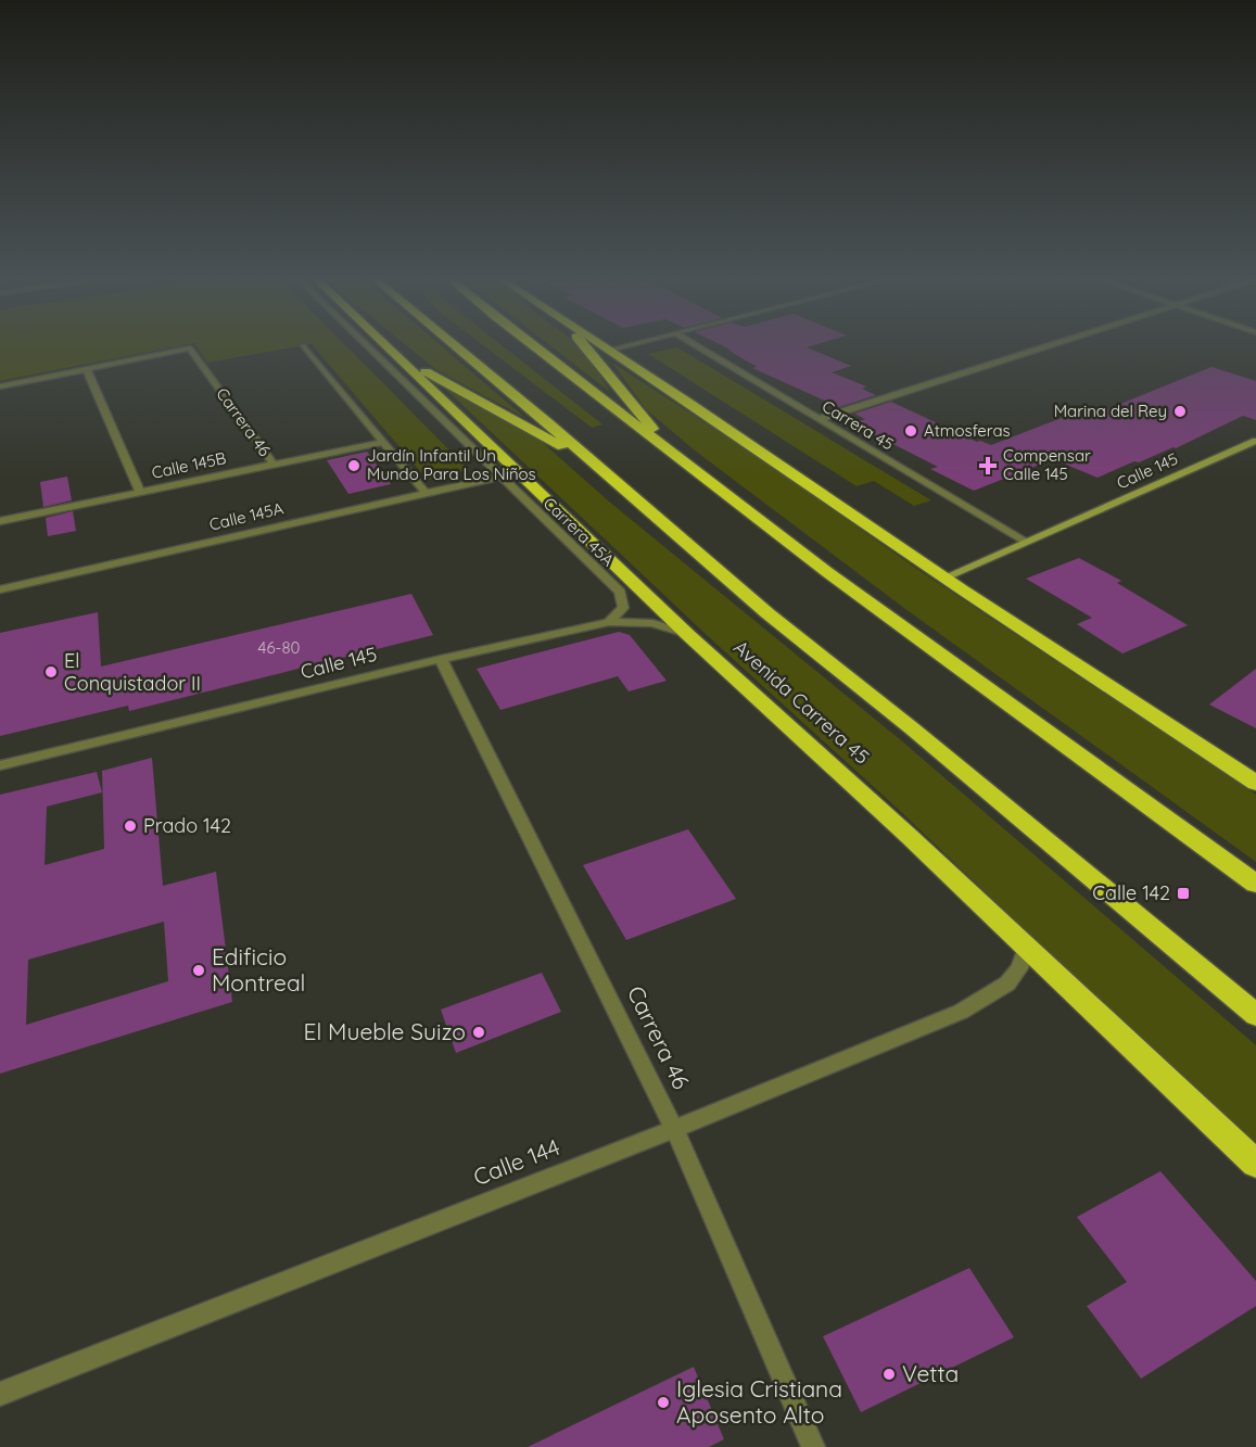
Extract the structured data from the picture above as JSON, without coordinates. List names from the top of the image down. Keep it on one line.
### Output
{"streets":{"highway":["Avenida Carrera 45"],"street":["Carrera 46","Carrera 45","Calle 145B","Calle 145","Calle 145A","Carrera 45A","Calle 144"]},"crossings":[["Carrera 46","Calle 145B"],["Carrera 46","Calle 145"],["Carrera 46","Calle 144"],["Carrera 45","Calle 145"],["Calle 145","Carrera 45A"],["Calle 145","Avenida Carrera 45"],["Calle 145A","Carrera 45A"],["Avenida Carrera 45","Calle 144"]],"places":{"other":["Marina del Rey","Atmosferas","Jardín Infantil Un Mundo Para Los Niños","El Conquistador II","Prado 142","Edificio Montreal","El Mueble Suizo","Vetta","Iglesia Cristiana Aposento Alto"],"health":["Compensar Calle 145"],"transit":["Calle 142"]},"house_numbers":["46-80"]}
